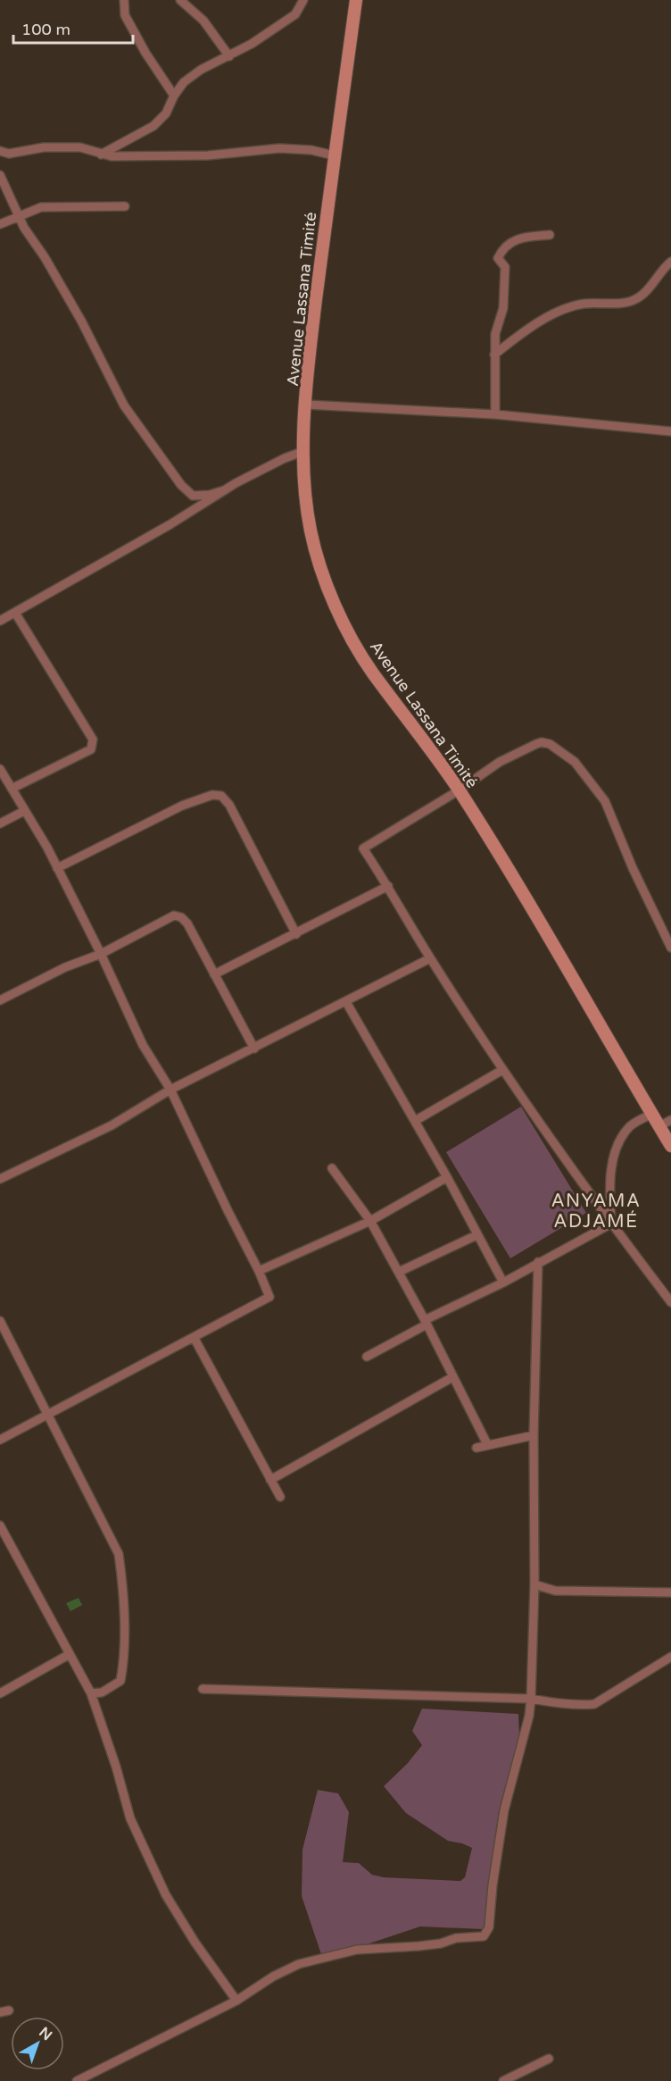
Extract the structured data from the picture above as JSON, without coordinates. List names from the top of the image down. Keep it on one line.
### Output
{"streets":{"street":["Avenue Lassana Timité"]},"districts":["ANYAMA ADJAMÉ"],"scale_bar":"100 m","north":"top right"}
